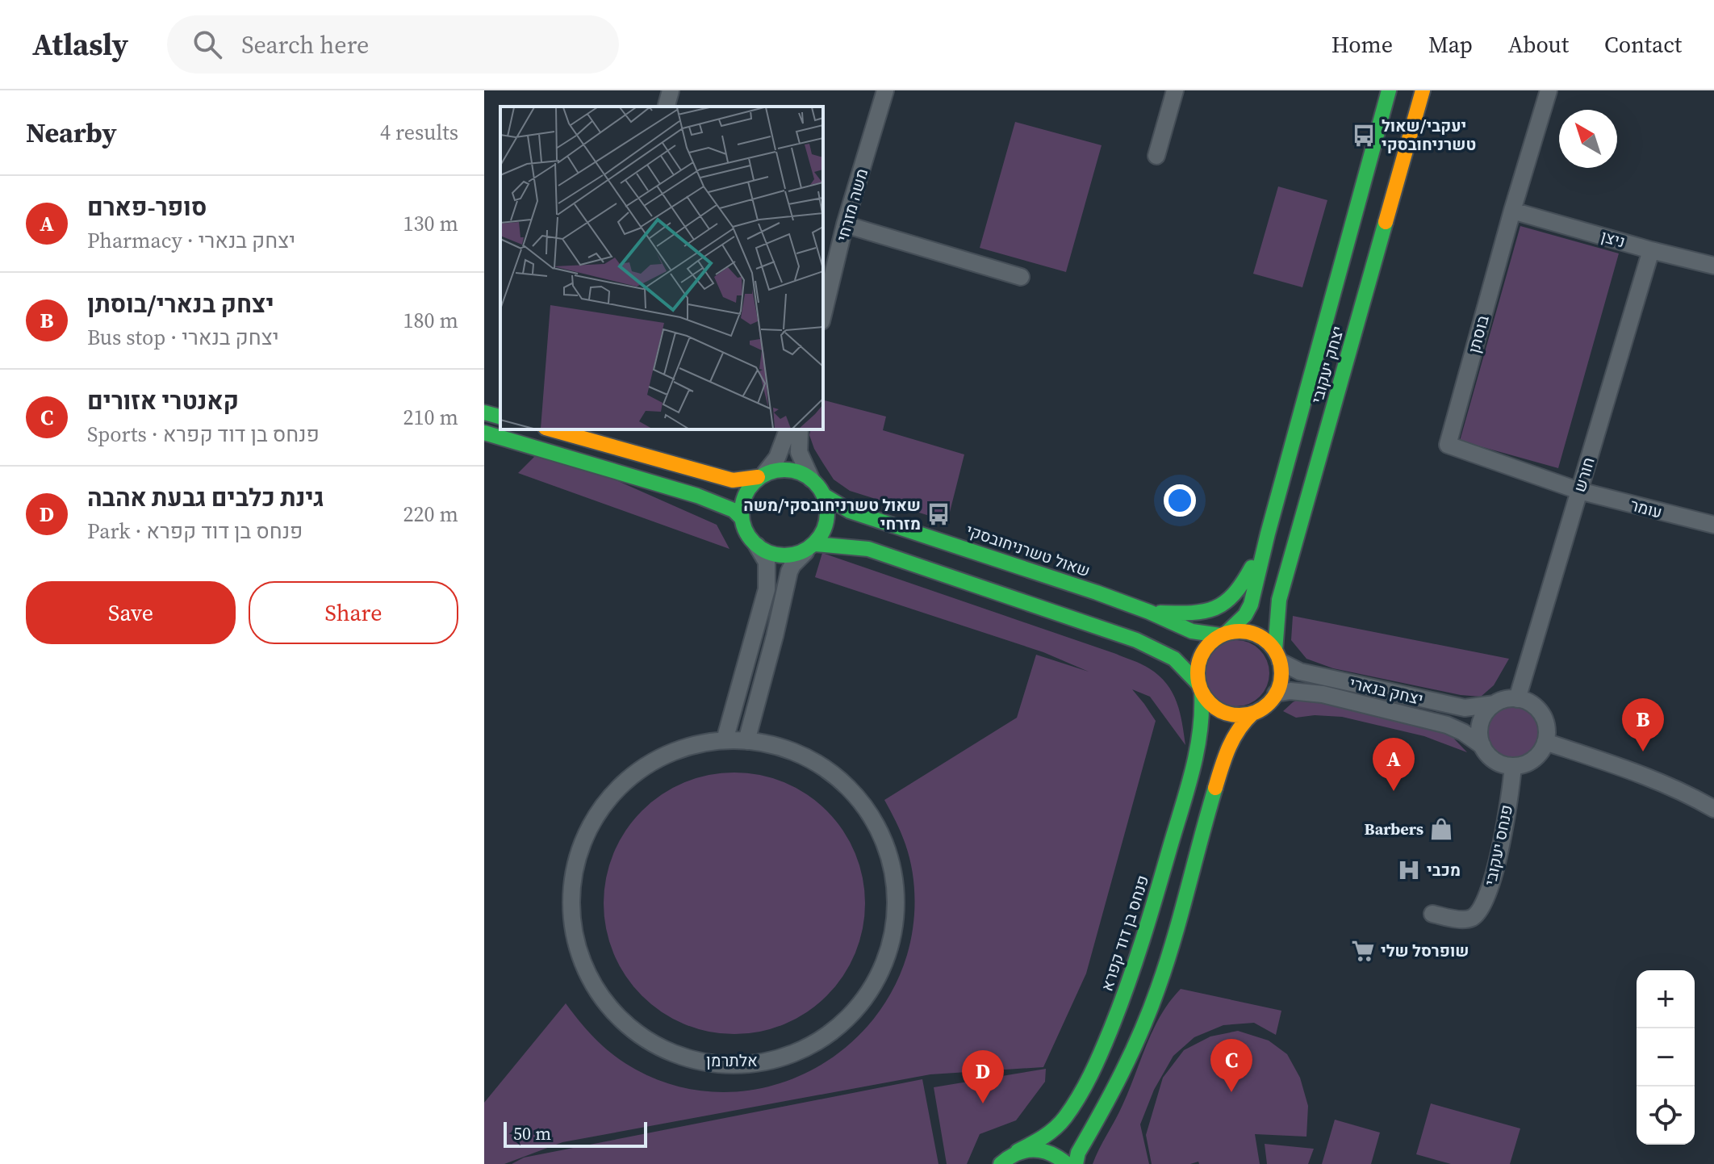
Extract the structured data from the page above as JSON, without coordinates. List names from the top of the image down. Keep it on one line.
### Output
{"streets":{"main road":["יצחק יעקובי","שאול טשרניחובסקי","פנחס בן דוד קפרא"],"street":["משה מזרחי","ניצן","בוסתן","חורש","עומר","יצחק בנארי","פנחס יעקובי","אלתרמן"]},"crossings":[["ניצן","בוסתן"],["ניצן","חורש"],["בוסתן","חורש"],["בוסתן","עומר"],["יצחק יעקובי","שאול טשרניחובסקי"],["יצחק יעקובי","יצחק בנארי"],["יצחק יעקובי","פנחס בן דוד קפרא"],["חורש","עומר"],["חורש","יצחק בנארי"],["חורש","פנחס יעקובי"],["שאול טשרניחובסקי","יצחק בנארי"],["שאול טשרניחובסקי","פנחס בן דוד קפרא"],["יצחק בנארי","פנחס יעקובי"],["יצחק בנארי","פנחס בן דוד קפרא"]],"places":{"bus stop":["יעקבי/שאול טשרניחובסקי","שאול טשרניחובסקי/משה מזרחי"],"shop":["Barbers"],"hospital":["מכבי"],"supermarket":["שופרסל שלי"]},"scale_bar":"50 m","north":"top left","page":{"header":"Atlasly","search":"Search here","nav":["Home","Map","About","Contact"],"heading":["Nearby","4 results"],"list":[{"mark":"A","name":"סופר-פארם","note":"Pharmacy · יצחק בנארי","value":"130 m"},{"mark":"B","name":"יצחק בנארי/בוסתן","note":"Bus stop · יצחק בנארי","value":"180 m"},{"mark":"C","name":"קאנטרי אזורים","note":"Sports · פנחס בן דוד קפרא","value":"210 m"},{"mark":"D","name":"גינת כלבים גבעת אהבה","note":"Park · פנחס בן דוד קפרא","value":"220 m"}],"buttons":["Save","Share"],"pins":["B","A","C","D"],"map_buttons":["+","−"],"scale":"50 m"}}
